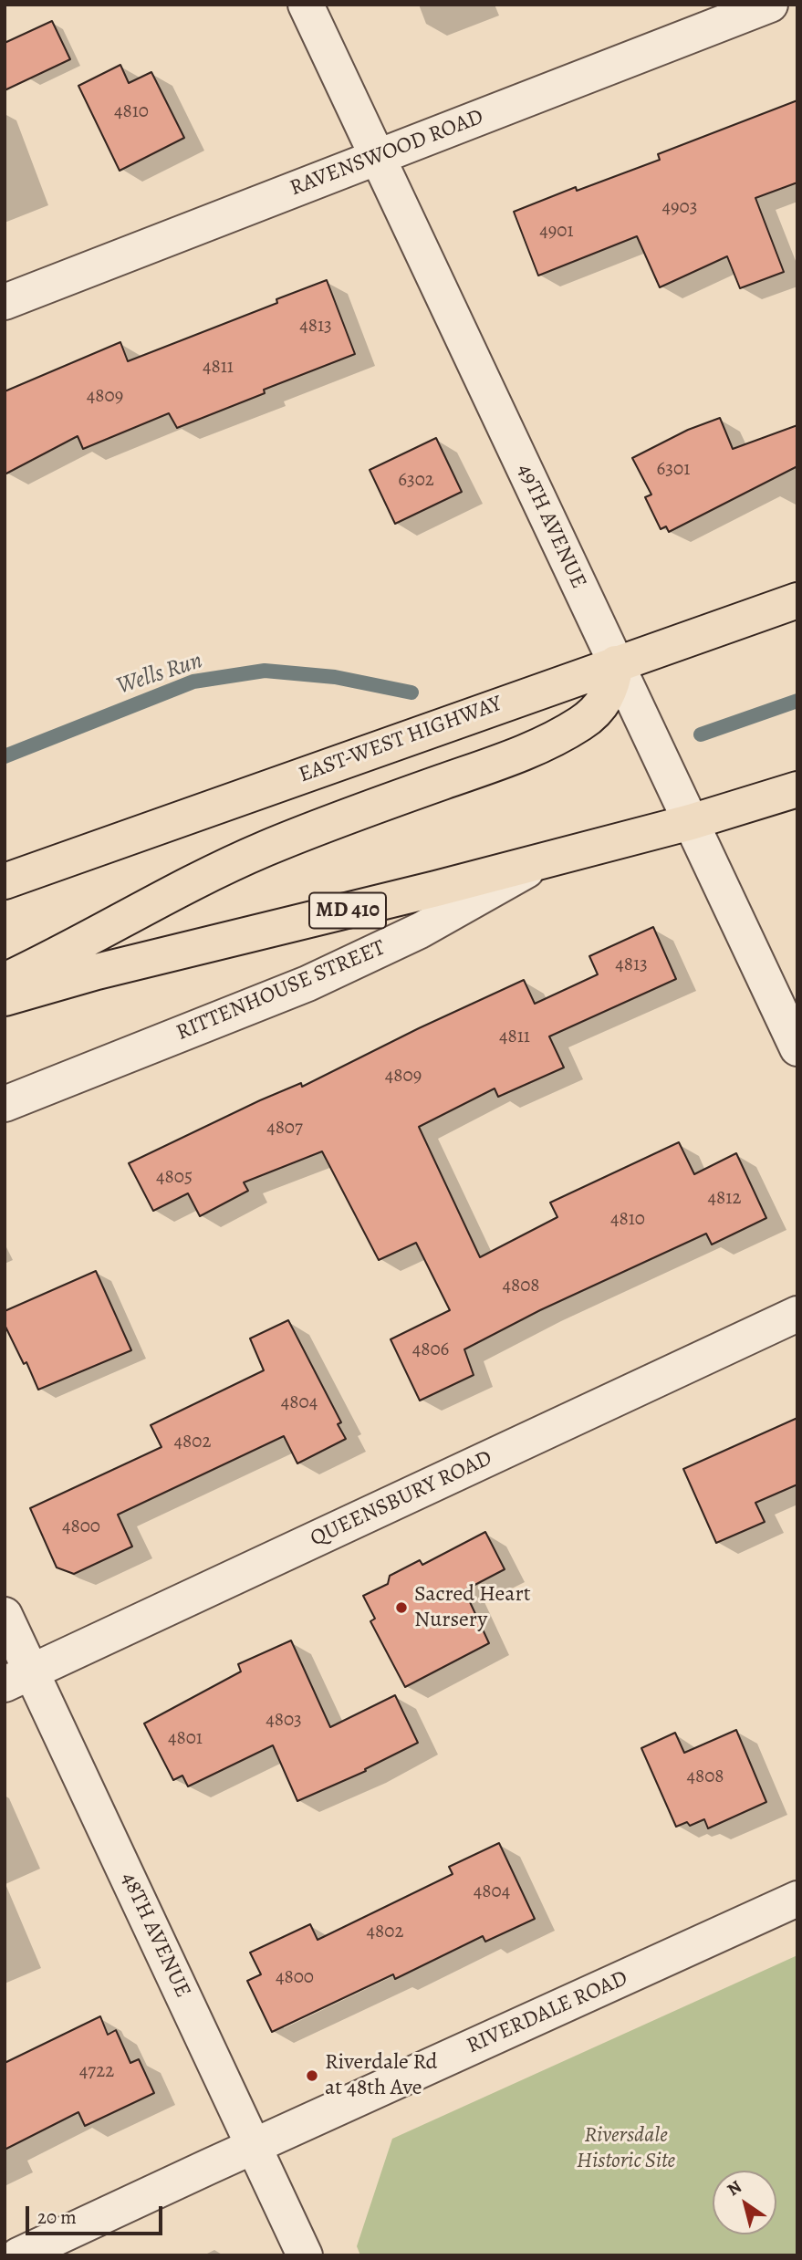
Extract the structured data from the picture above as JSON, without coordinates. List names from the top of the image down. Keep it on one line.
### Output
{"streets":{"main road":["EAST-WEST HIGHWAY","MD 410"],"street":["RAVENSWOOD ROAD","49TH AVENUE","RITTENHOUSE STREET","QUEENSBURY ROAD","48TH AVENUE","RIVERDALE ROAD"]},"crossings":[["RAVENSWOOD ROAD","49TH AVENUE"],["49TH AVENUE","EAST-WEST HIGHWAY"],["49TH AVENUE","MD 410"],["MD 410","RITTENHOUSE STREET"],["QUEENSBURY ROAD","48TH AVENUE"],["48TH AVENUE","RIVERDALE ROAD"]],"water":["Wells Run"],"parks":["Riversdale Historic Site"],"places":["Sacred Heart Nursery","Riverdale Rd at 48th Ave"],"house_numbers":["4810","4903","4901","4813","4811","4809","6301","6302","4813","4811","4809","4807","4805","4812","4810","4808","4806","4804","4802","4800","4803","4801","4808","4804","4802","4800","4722"],"scale_bar":"20 m","north":"top left"}
